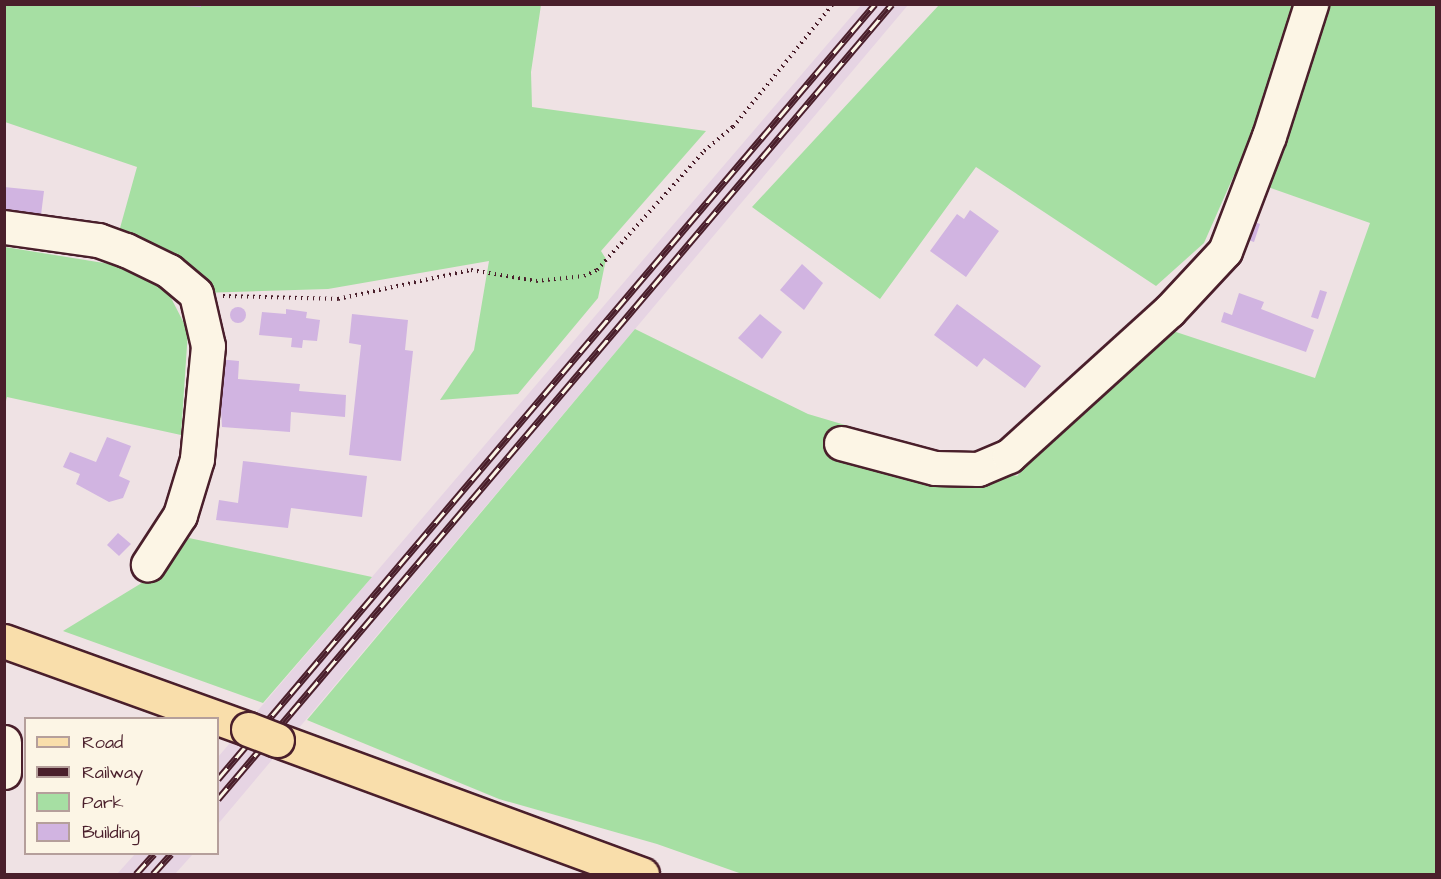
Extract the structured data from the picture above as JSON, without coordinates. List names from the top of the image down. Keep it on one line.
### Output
{"legend":["Road","Railway","Park","Building"]}
